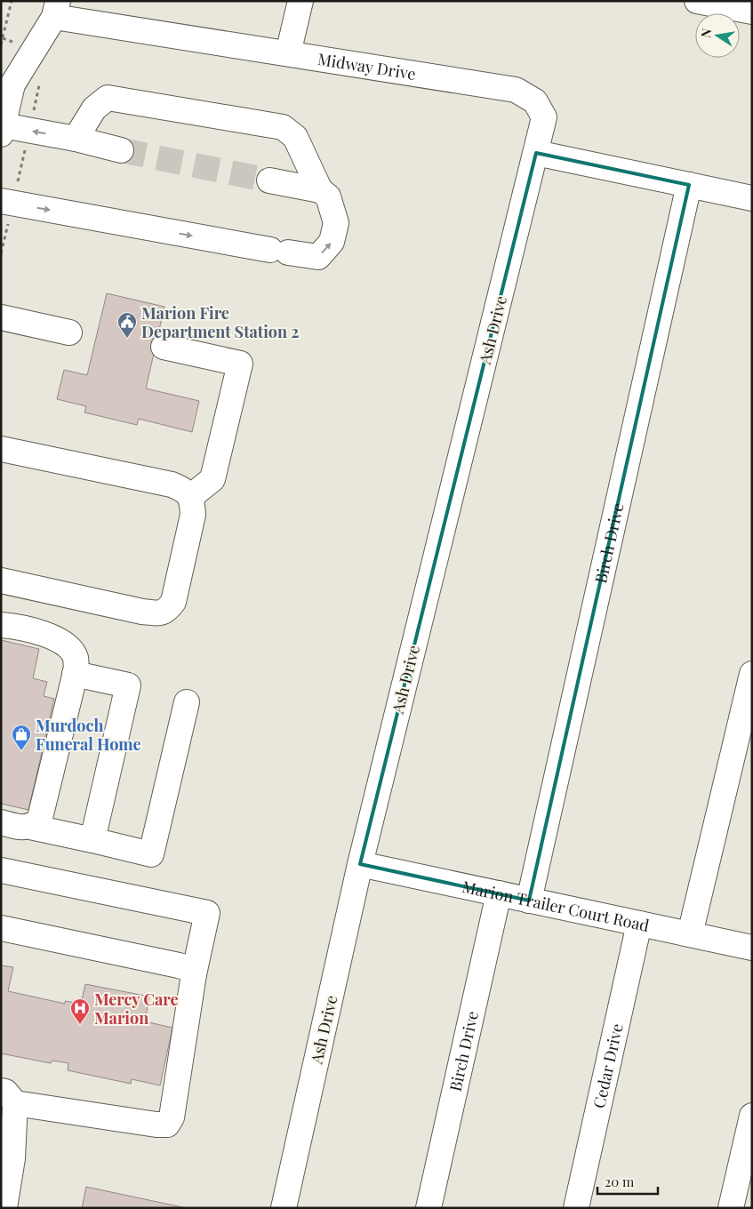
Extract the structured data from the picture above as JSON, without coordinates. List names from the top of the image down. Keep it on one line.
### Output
{"streets":{"street":["Midway Drive","Ash Drive","Birch Drive","Marion Trailer Court Road","Cedar Drive"]},"crossings":[["Midway Drive","Ash Drive"],["Ash Drive","Marion Trailer Court Road"],["Birch Drive","Marion Trailer Court Road"],["Marion Trailer Court Road","Cedar Drive"]],"places":{"public building":["Marion Fire Department Station 2"],"shop":["Murdoch Funeral Home"],"hospital":["Mercy Care Marion"]},"scale_bar":"20 m","north":"left"}
